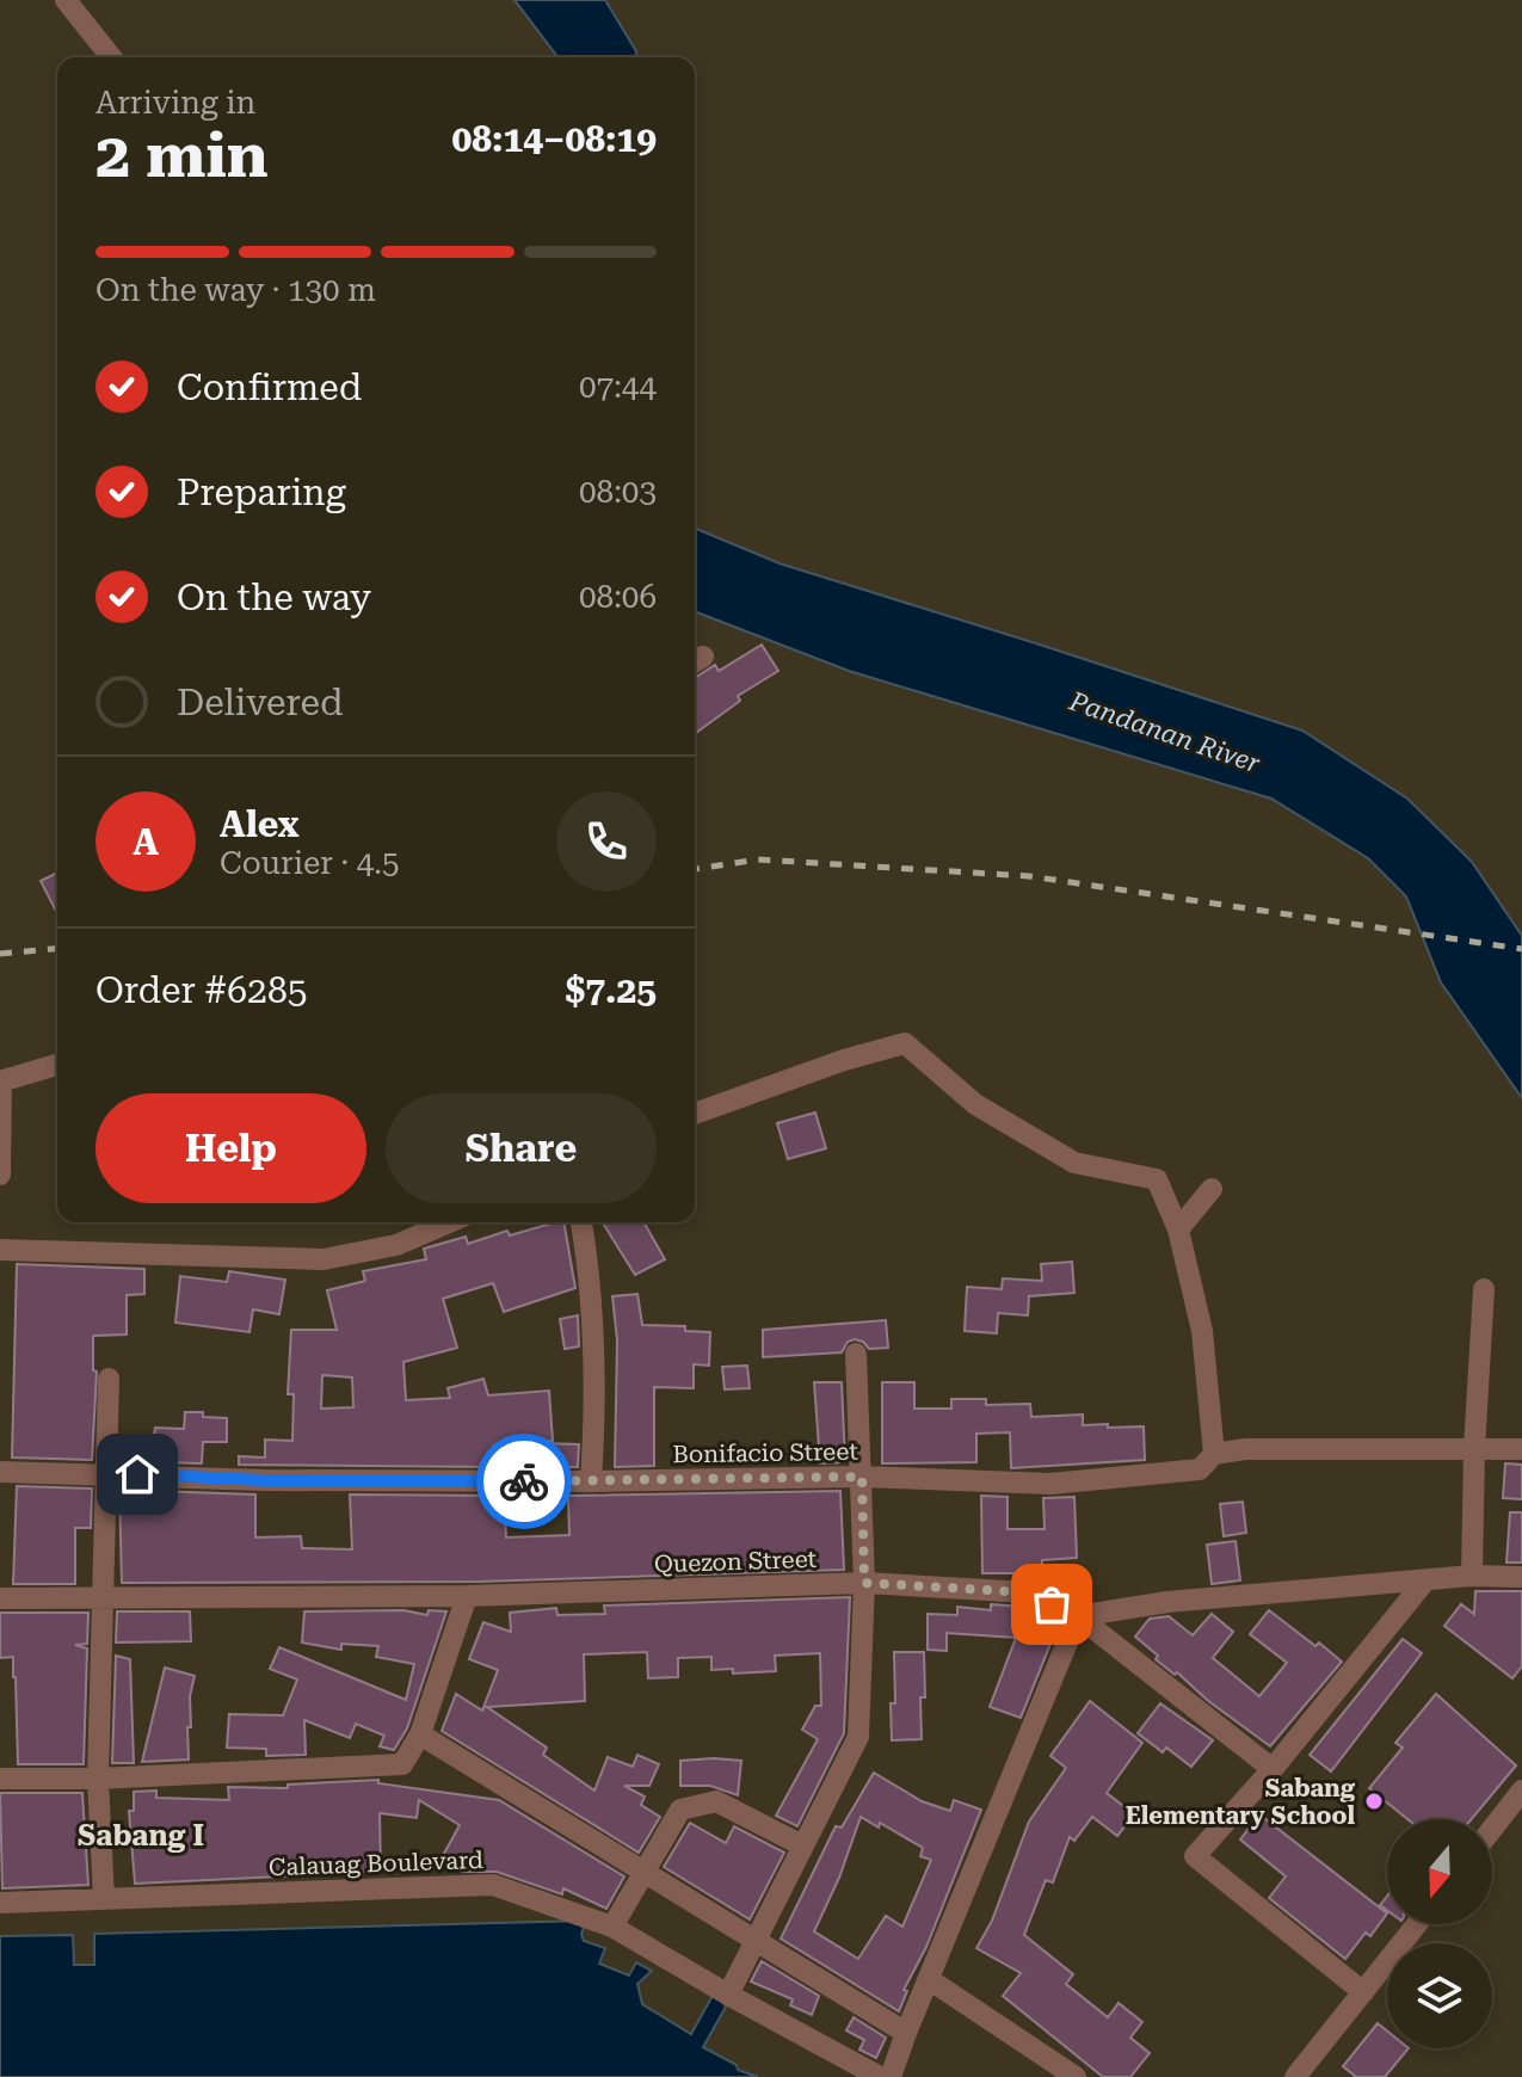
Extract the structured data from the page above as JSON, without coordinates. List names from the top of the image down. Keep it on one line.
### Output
{"streets":{"street":["Bonifacio Street","Quezon Street","Calauag Boulevard"]},"districts":["Sabang I"],"water":["Pandanan River"],"places":["Sabang Elementary School"],"north":"bottom","page":{"heading":["2 min","Arriving in","08:14–08:19"],"panel":["Alex","Courier · 4.5","Order #6285","$7.25"],"bar":"On the way · 130 m","list":[["Confirmed","07:44"],["Preparing","08:03"],["On the way","08:06"],"Delivered"],"round":"A","buttons":["Help","Share"]}}
